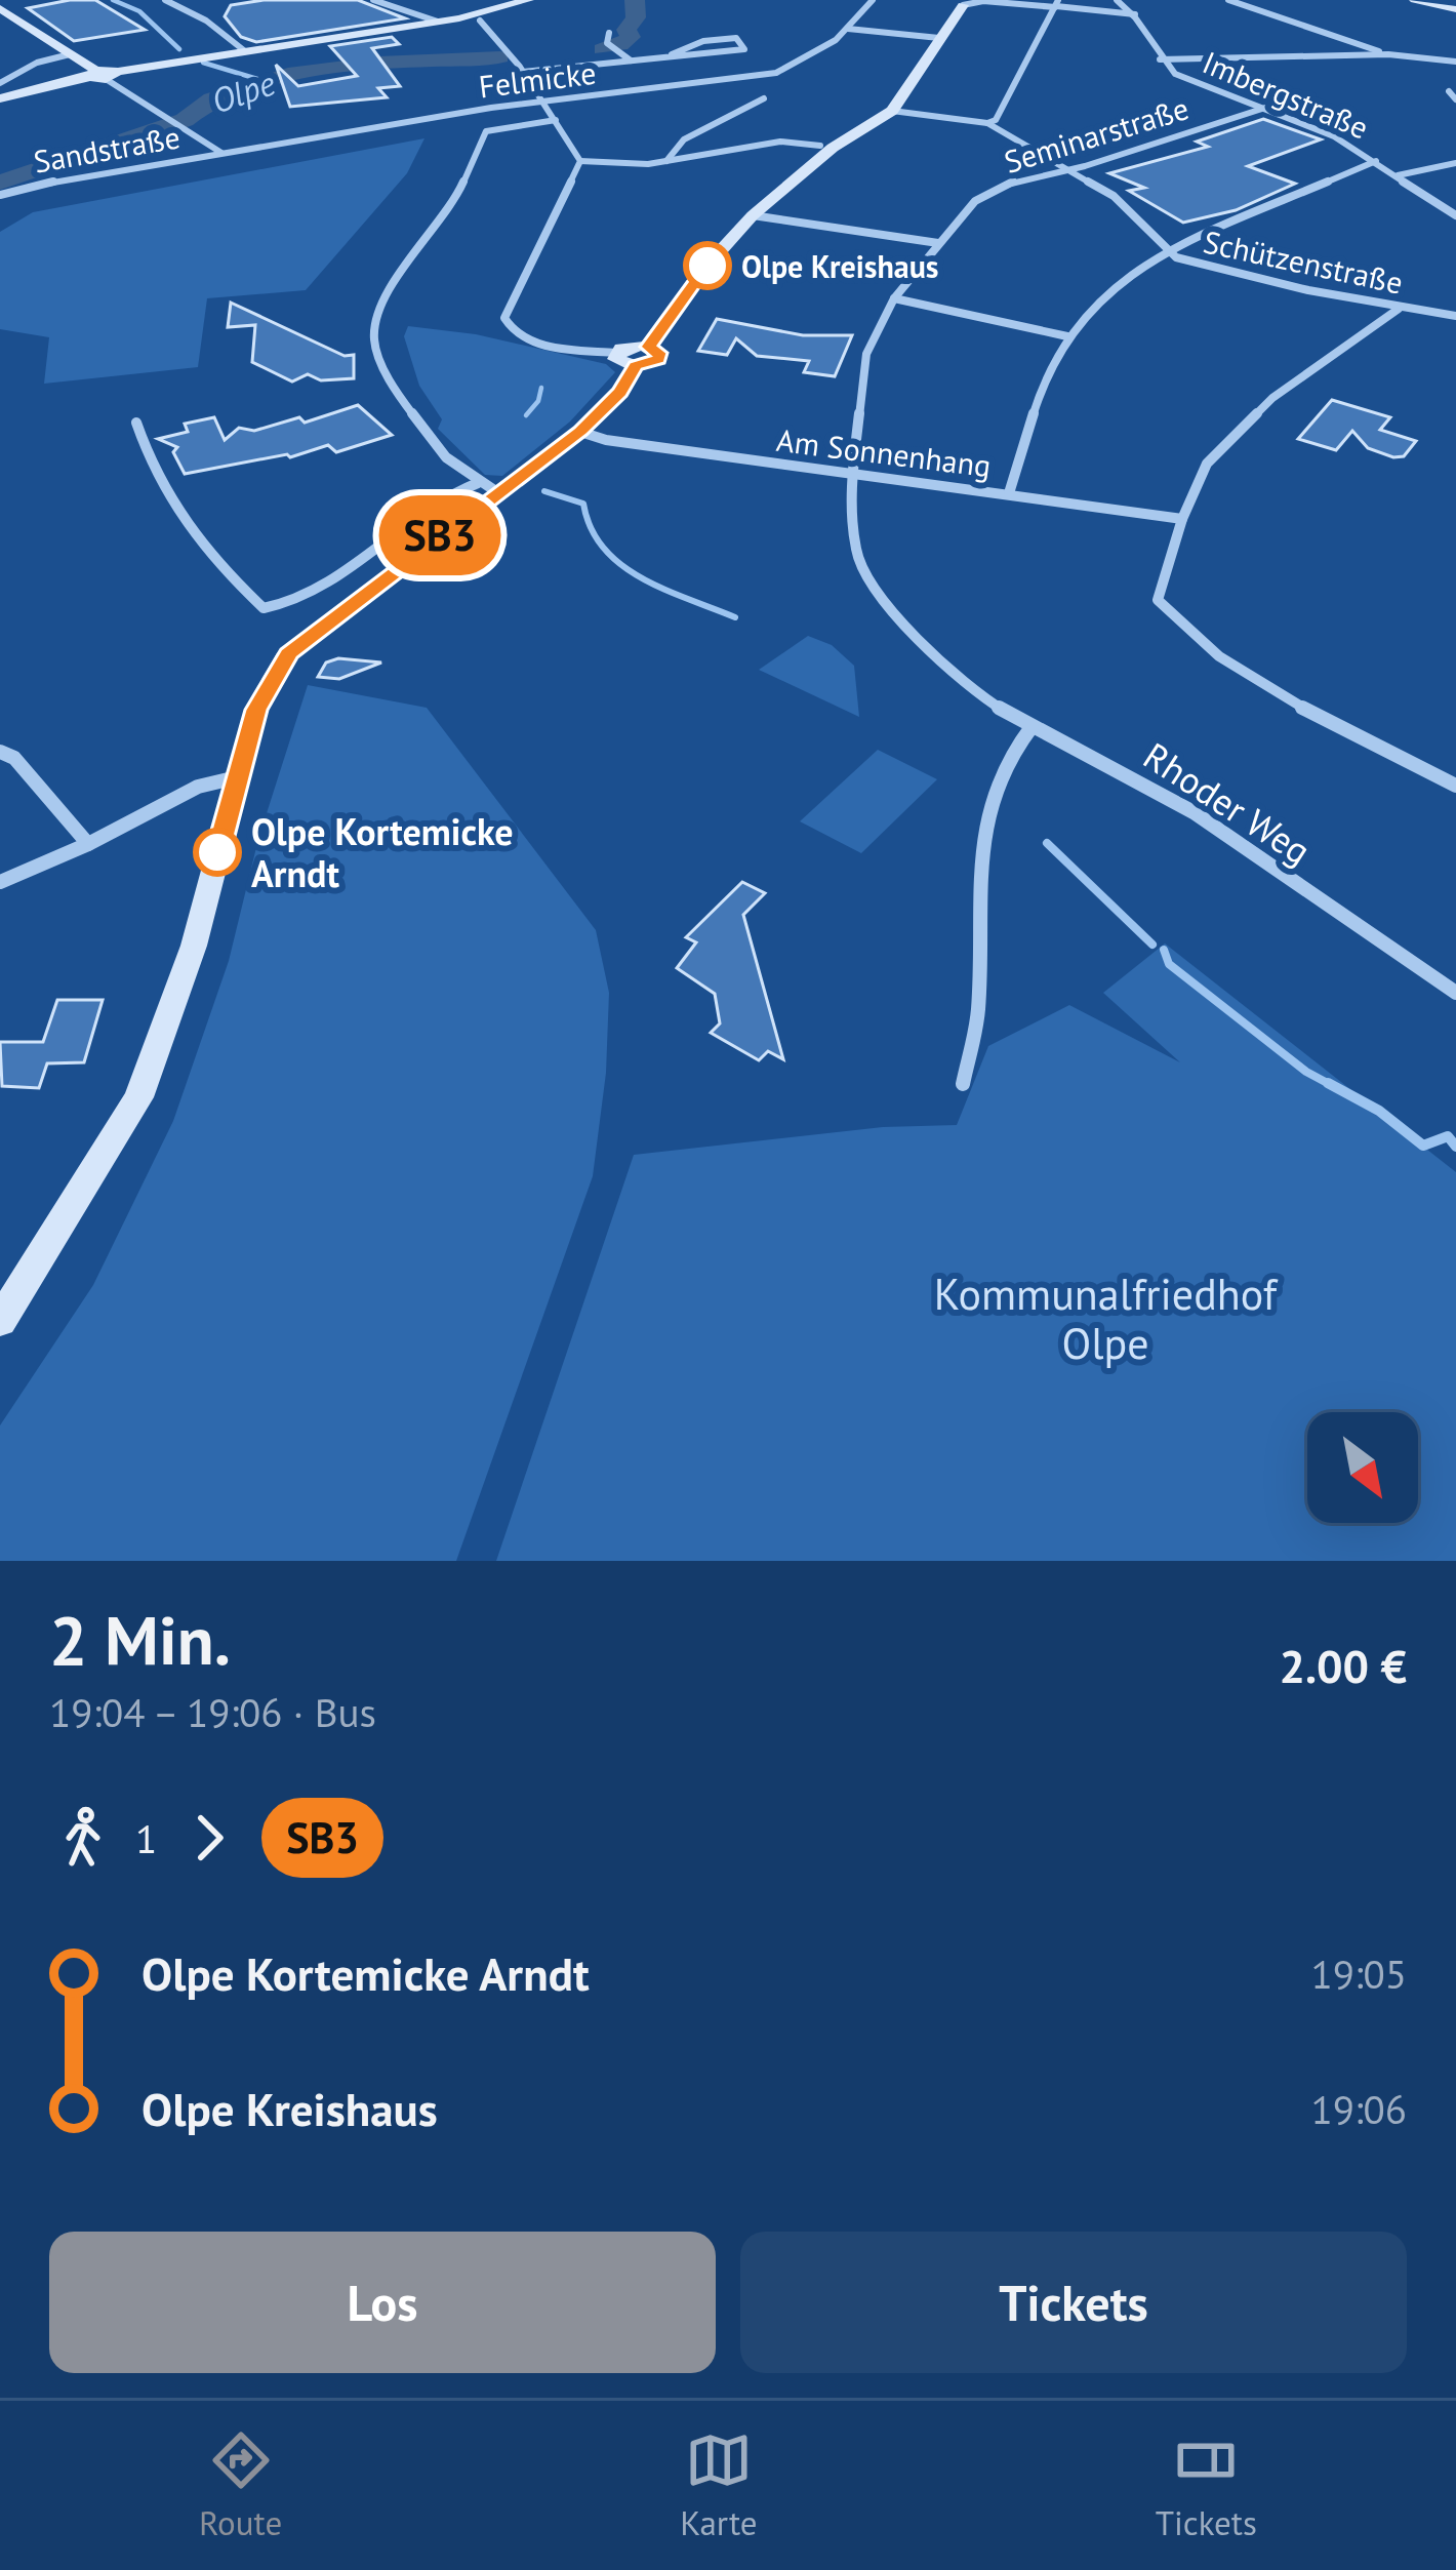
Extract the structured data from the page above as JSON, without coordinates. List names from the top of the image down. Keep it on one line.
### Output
{"streets":{"street":["Felmicke","Imbergstraße","Seminarstraße","Sandstraße","Schützenstraße","Am Sonnenhang","Rhoder Weg"]},"crossings":[["Felmicke","Sandstraße"],["Imbergstraße","Seminarstraße"],["Seminarstraße","Schützenstraße"],["Seminarstraße","Am Sonnenhang"],["Seminarstraße","Rhoder Weg"]],"water":["Olpe"],"parks":["Kommunalfriedhof Olpe"],"places":["Olpe Kreishaus","Olpe Kortemicke Arndt"],"lines":["bus line SB3"],"north":"bottom right","page":{"on_map":"SB3","heading":["2 Min.","19:04 – 19:06 · Bus","2.00 €"],"legs":["1","SB3"],"list":[{"name":"Olpe Kortemicke Arndt","value":"19:05"},{"name":"Olpe Kreishaus","value":"19:06"}],"buttons":["Los","Tickets"],"tabs":["Route","Karte","Tickets"]}}
